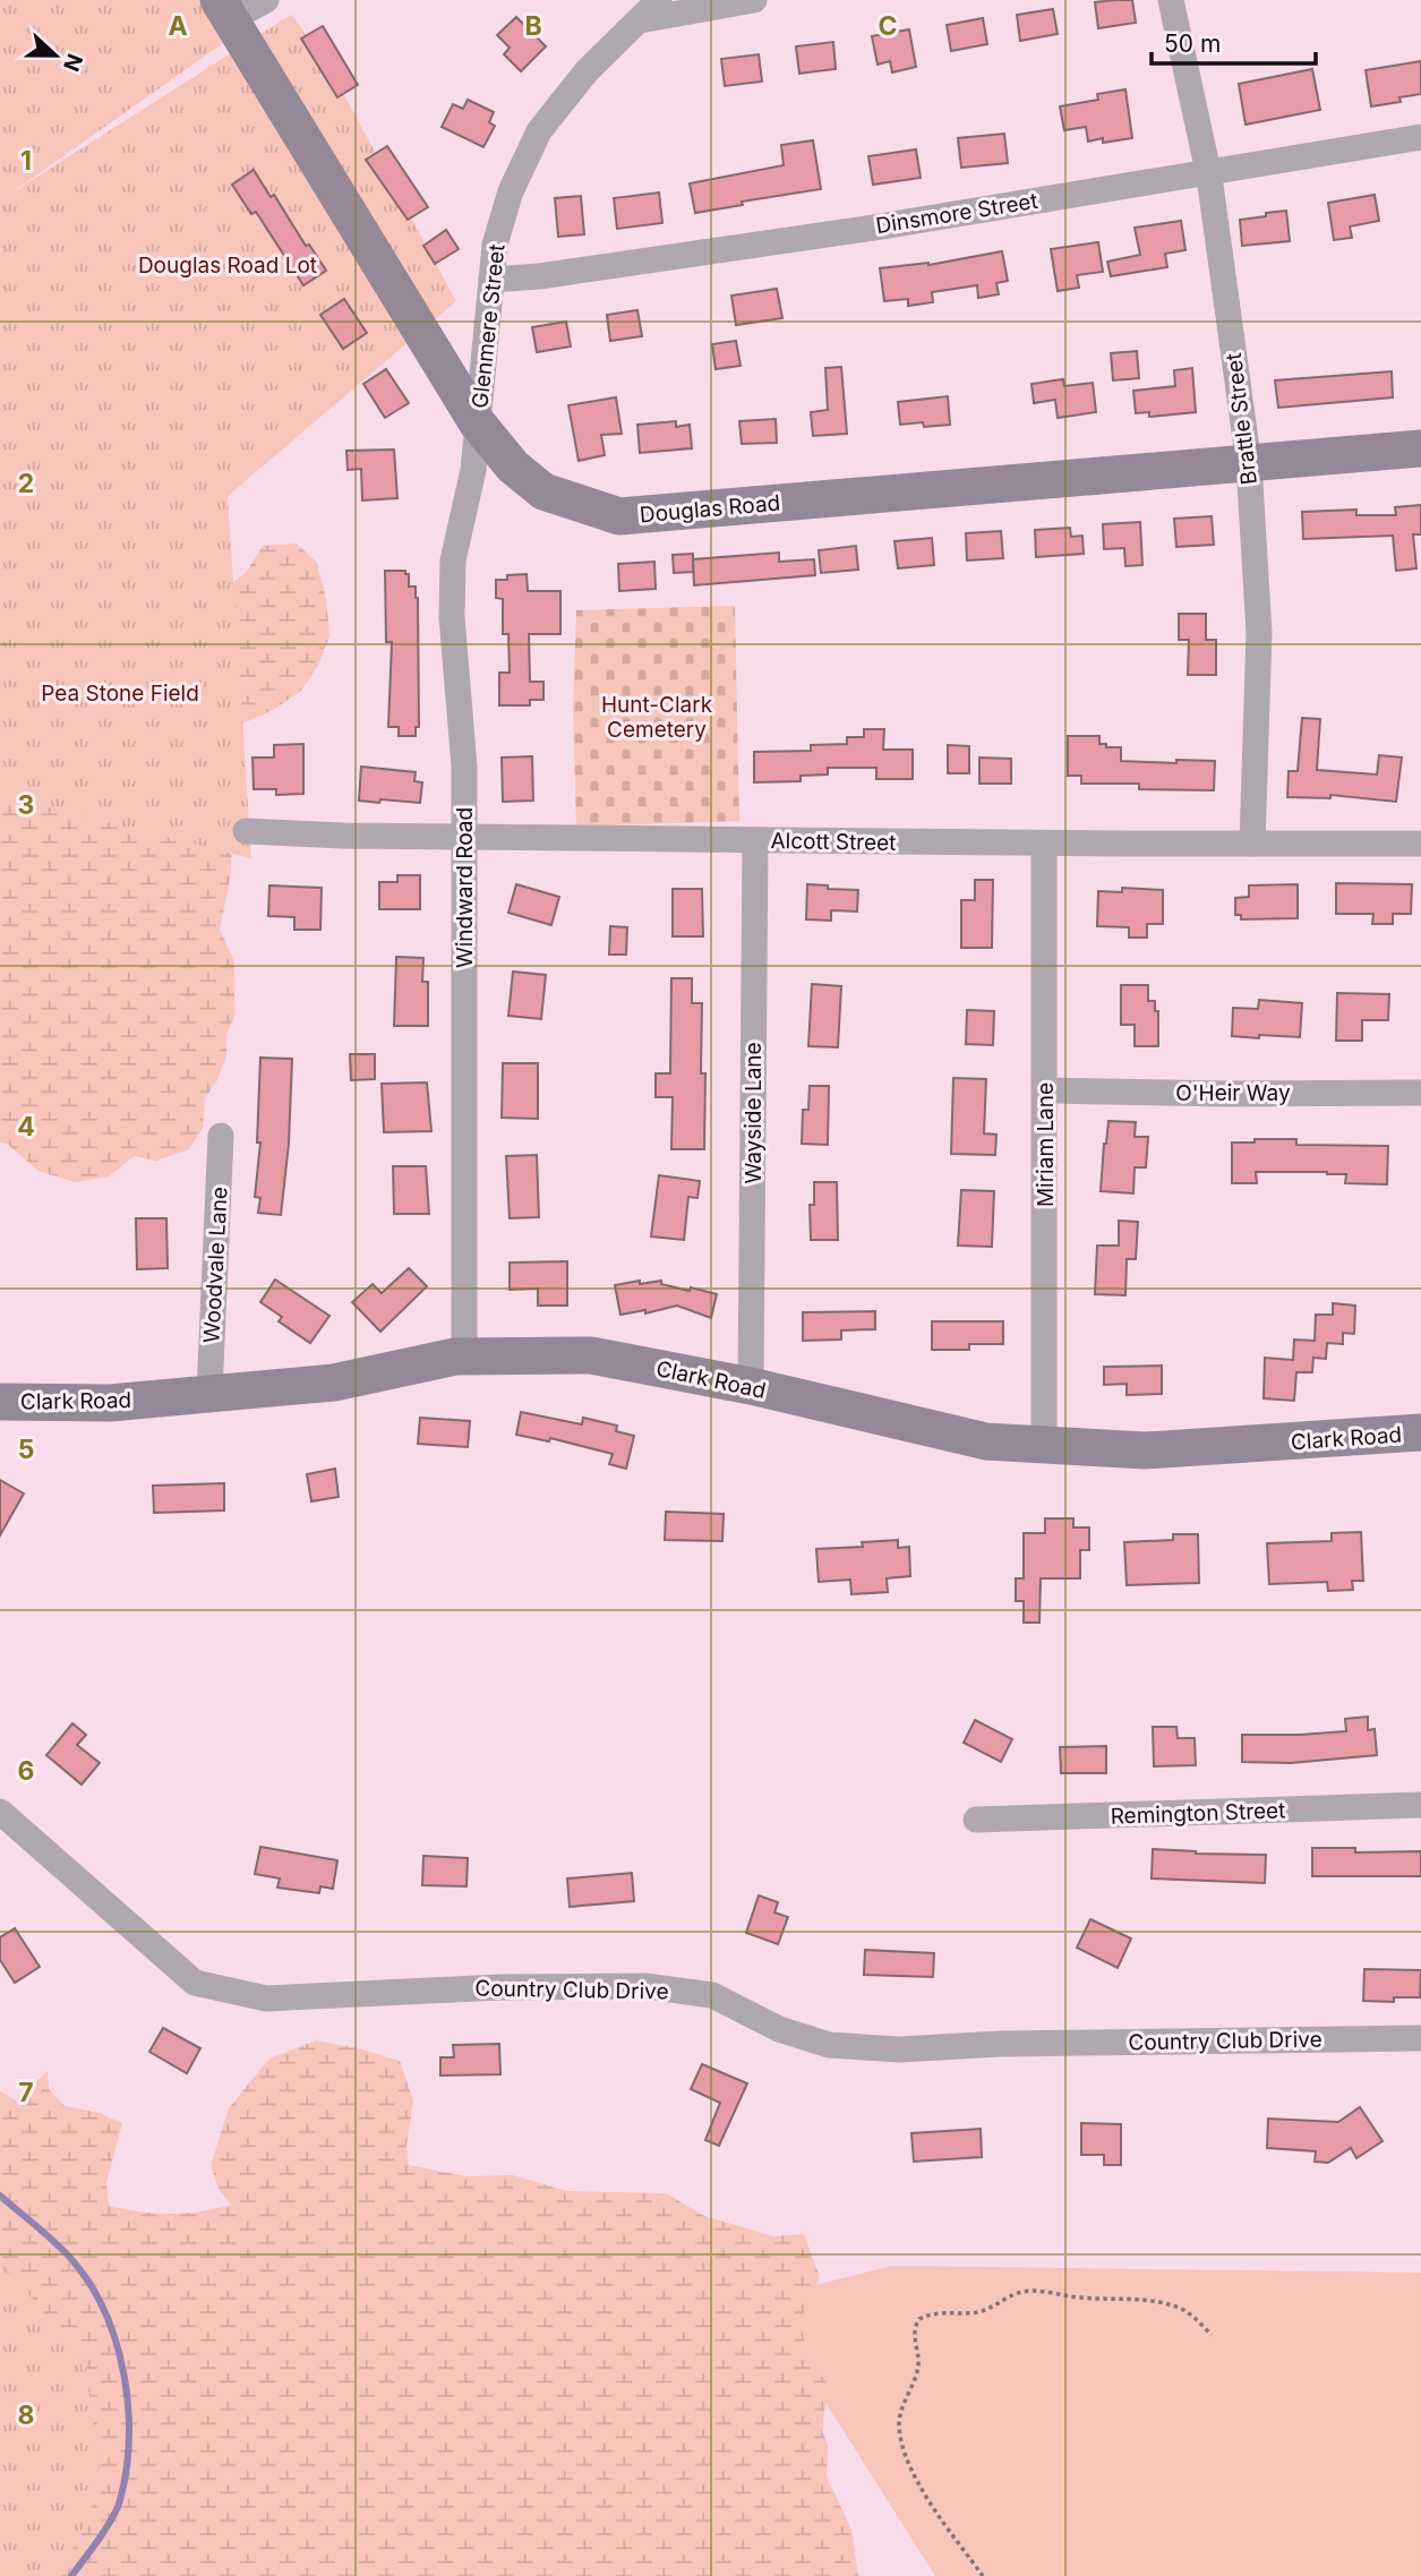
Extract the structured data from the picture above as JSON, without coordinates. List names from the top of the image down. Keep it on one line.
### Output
{"streets":{"street":["Dinsmore Street","Glenmere Street","Brattle Street","Douglas Road","Alcott Street","Windward Road","O'Heir Way","Wayside Lane","Miriam Lane","Woodvale Lane","Clark Road","Remington Street","Country Club Drive"]},"crossings":[["Dinsmore Street","Glenmere Street"],["Dinsmore Street","Brattle Street"],["Glenmere Street","Douglas Road"],["Glenmere Street","Windward Road"],["Brattle Street","Douglas Road"],["Brattle Street","Alcott Street"],["Douglas Road","Windward Road"],["Alcott Street","Windward Road"],["Alcott Street","Wayside Lane"],["Alcott Street","Miriam Lane"],["Windward Road","Clark Road"],["O'Heir Way","Miriam Lane"],["Wayside Lane","Clark Road"],["Miriam Lane","Clark Road"],["Woodvale Lane","Clark Road"]],"parks":["Douglas Road Lot","Pea Stone Field","Hunt-Clark Cemetery"],"scale_bar":"50 m","north":"right","grid":{"columns":["A","B","C"],"rows":["1","2","3","4","5","6","7","8"]}}
